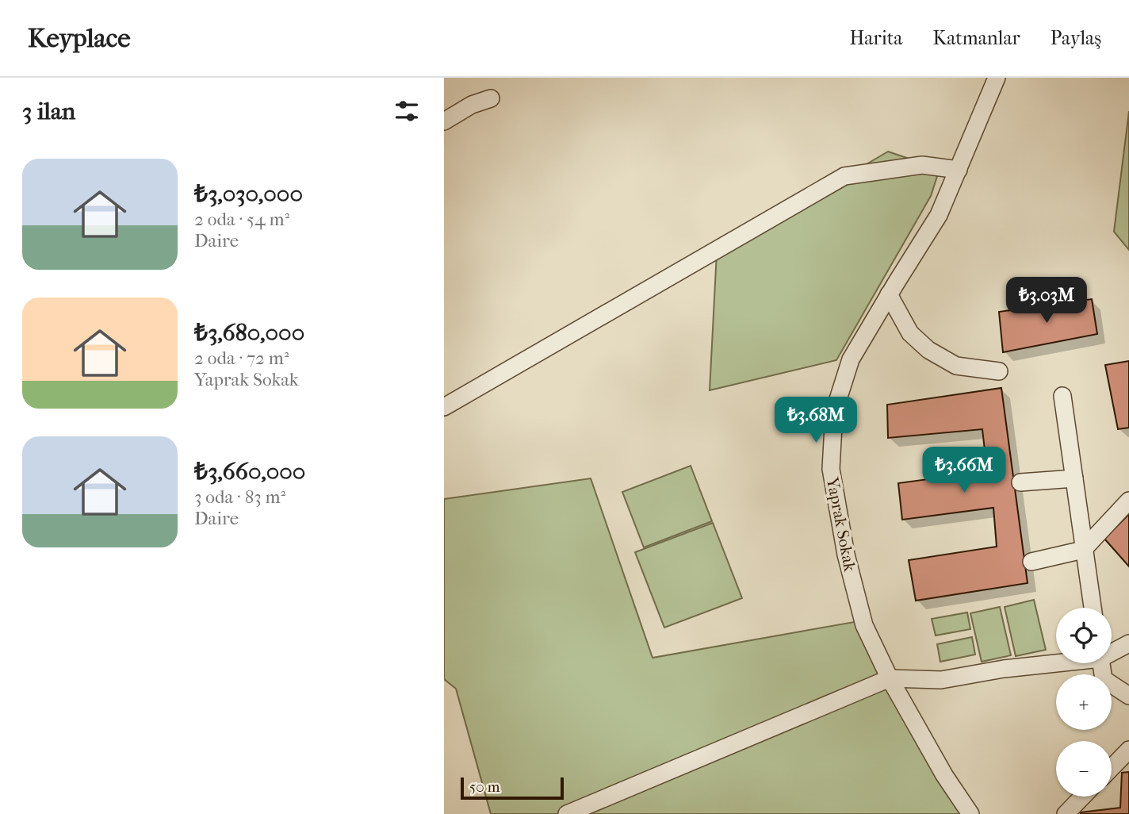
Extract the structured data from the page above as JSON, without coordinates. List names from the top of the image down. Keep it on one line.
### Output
{"streets":{"street":["Yaprak Sokak"]},"scale_bar":"50 m","page":{"header":"Keyplace","nav":["Harita","Katmanlar","Paylaş"],"heading":"3 ilan","list":[{"name":"₺3,030,000","note":"2 oda · 54 m² · Daire"},{"name":"₺3,680,000","note":"2 oda · 72 m² · Yaprak Sokak"},{"name":"₺3,660,000","note":"3 oda · 83 m² · Daire"}],"price":["₺3.03M","₺3.68M","₺3.66M"],"map_buttons":["+","−"],"scale":"50 m"}}
